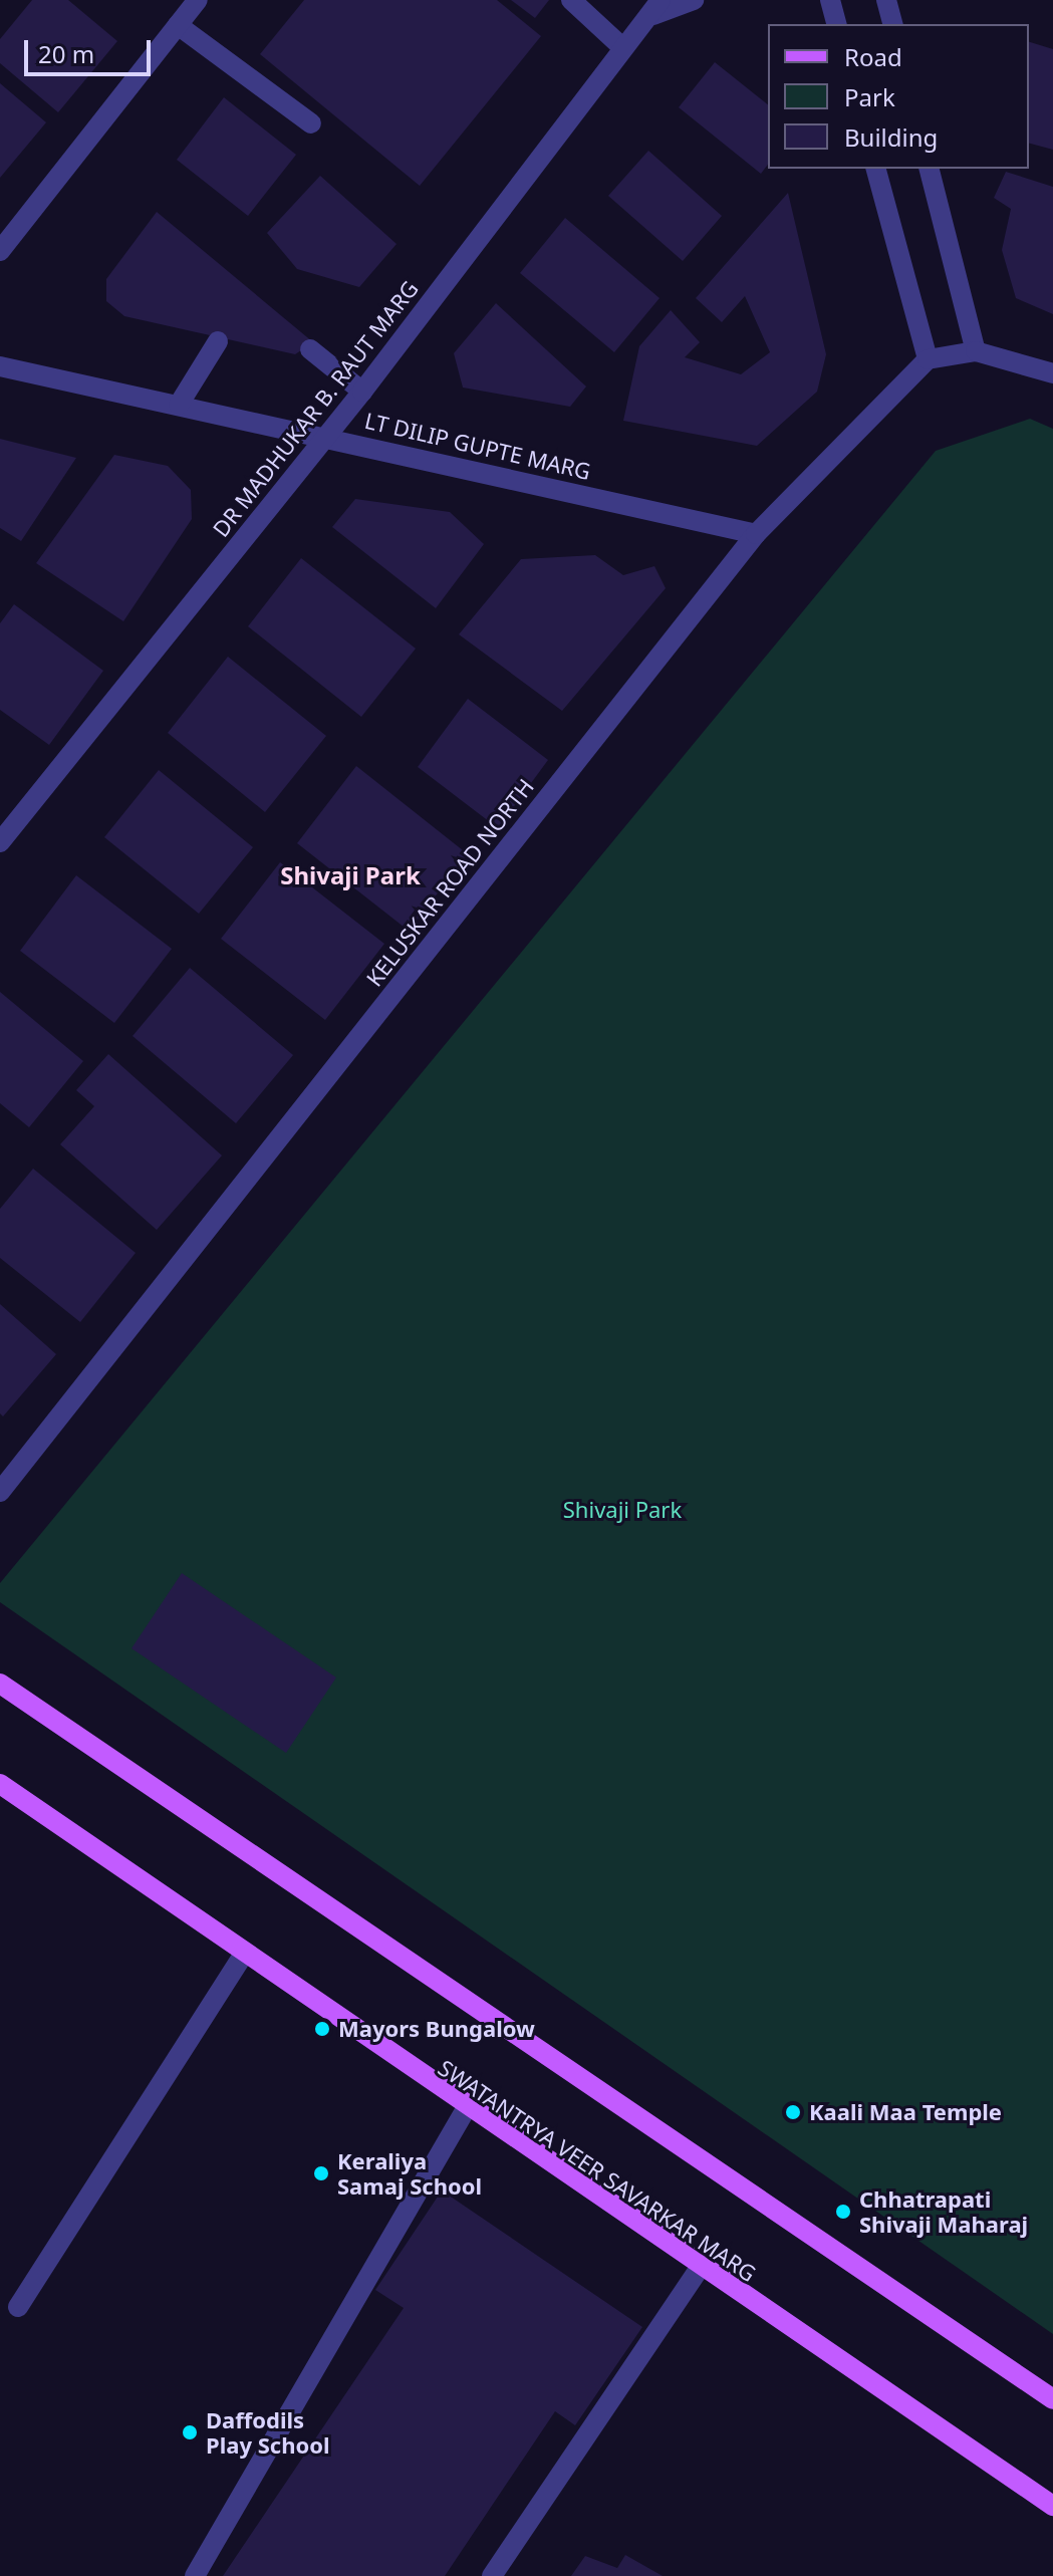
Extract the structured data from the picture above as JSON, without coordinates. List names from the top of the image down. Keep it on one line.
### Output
{"streets":{"main road":["SWATANTRYA VEER SAVARKAR MARG"],"street":["DR MADHUKAR B. RAUT MARG","LT DILIP GUPTE MARG","KELUSKAR ROAD NORTH"]},"crossings":[["DR MADHUKAR B. RAUT MARG","LT DILIP GUPTE MARG"],["LT DILIP GUPTE MARG","KELUSKAR ROAD NORTH"]],"districts":["Shivaji Park"],"parks":["Shivaji Park"],"places":["Mayors Bungalow","Kaali Maa Temple","Keraliya Samaj School","Chhatrapati Shivaji Maharaj","Daffodils Play School"],"legend":["Road","Park","Building"],"scale_bar":"20 m"}
